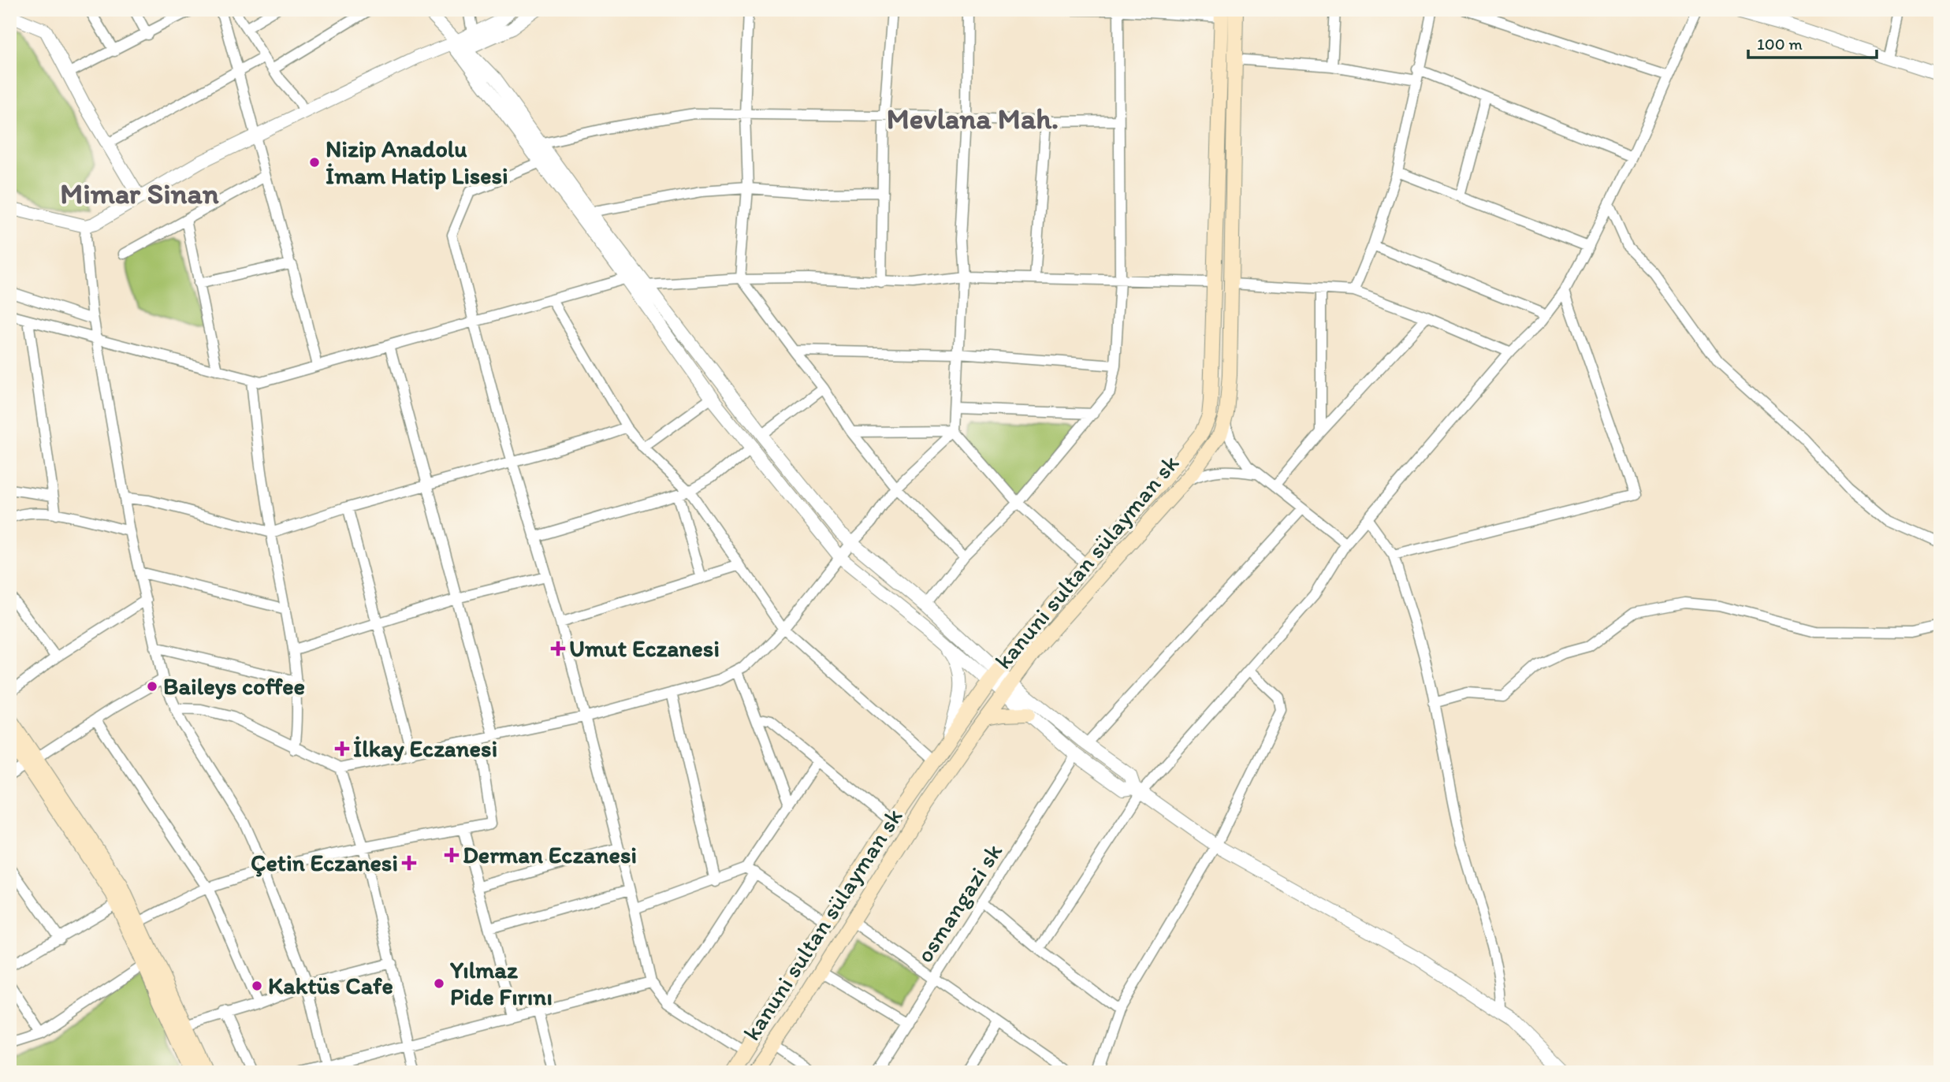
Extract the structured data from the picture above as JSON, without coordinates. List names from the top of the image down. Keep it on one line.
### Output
{"streets":{"main road":["kanuni sultan sülayman sk"],"street":["osmangazi sk"]},"districts":["Mevlana Mah.","Mimar Sinan"],"places":{"other":["Nizip Anadolu İmam Hatip Lisesi","Baileys coffee","Yılmaz Pide Fırını","Kaktüs Cafe"],"health":["Umut Eczanesi","İlkay Eczanesi","Derman Eczanesi","Çetin Eczanesi"]},"scale_bar":"100 m"}
